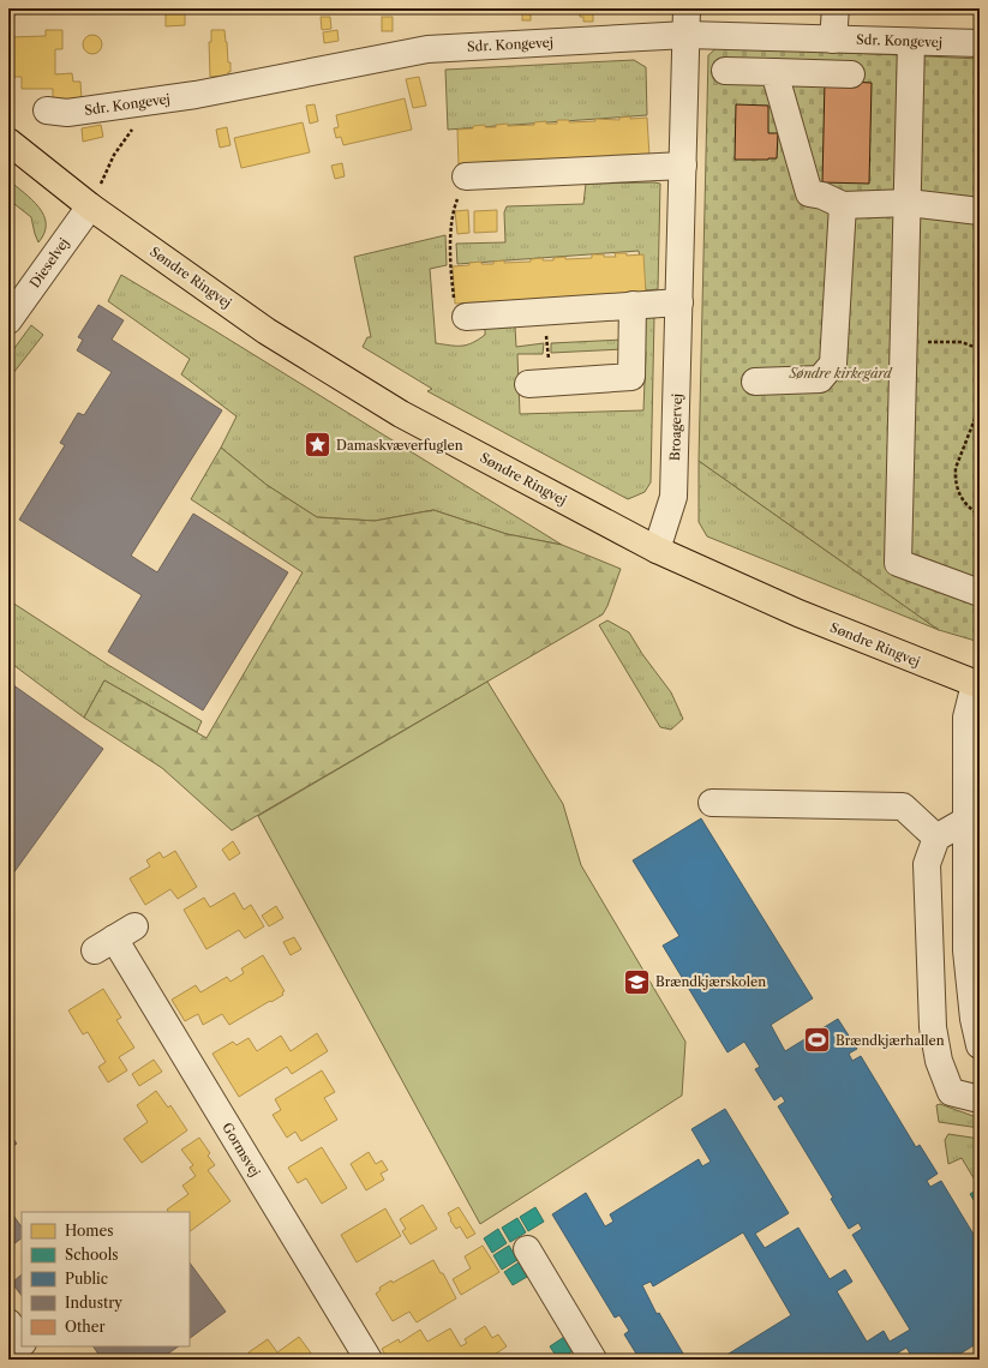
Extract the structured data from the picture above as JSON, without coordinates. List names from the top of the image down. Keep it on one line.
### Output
{"streets":{"main road":["Søndre Ringvej"],"street":["Sdr. Kongevej","Dieselvej","Broagervej","Gormsvej"]},"crossings":[["Sdr. Kongevej","Broagervej"],["Dieselvej","Søndre Ringvej"],["Søndre Ringvej","Broagervej"]],"parks":["Søndre kirkegård"],"places":{"place":["Damaskvæverfuglen"],"school or university":["Brændkjærskolen"],"sports":["Brændkjærhallen"]},"legend":["Homes","Schools","Public","Industry","Other"]}
